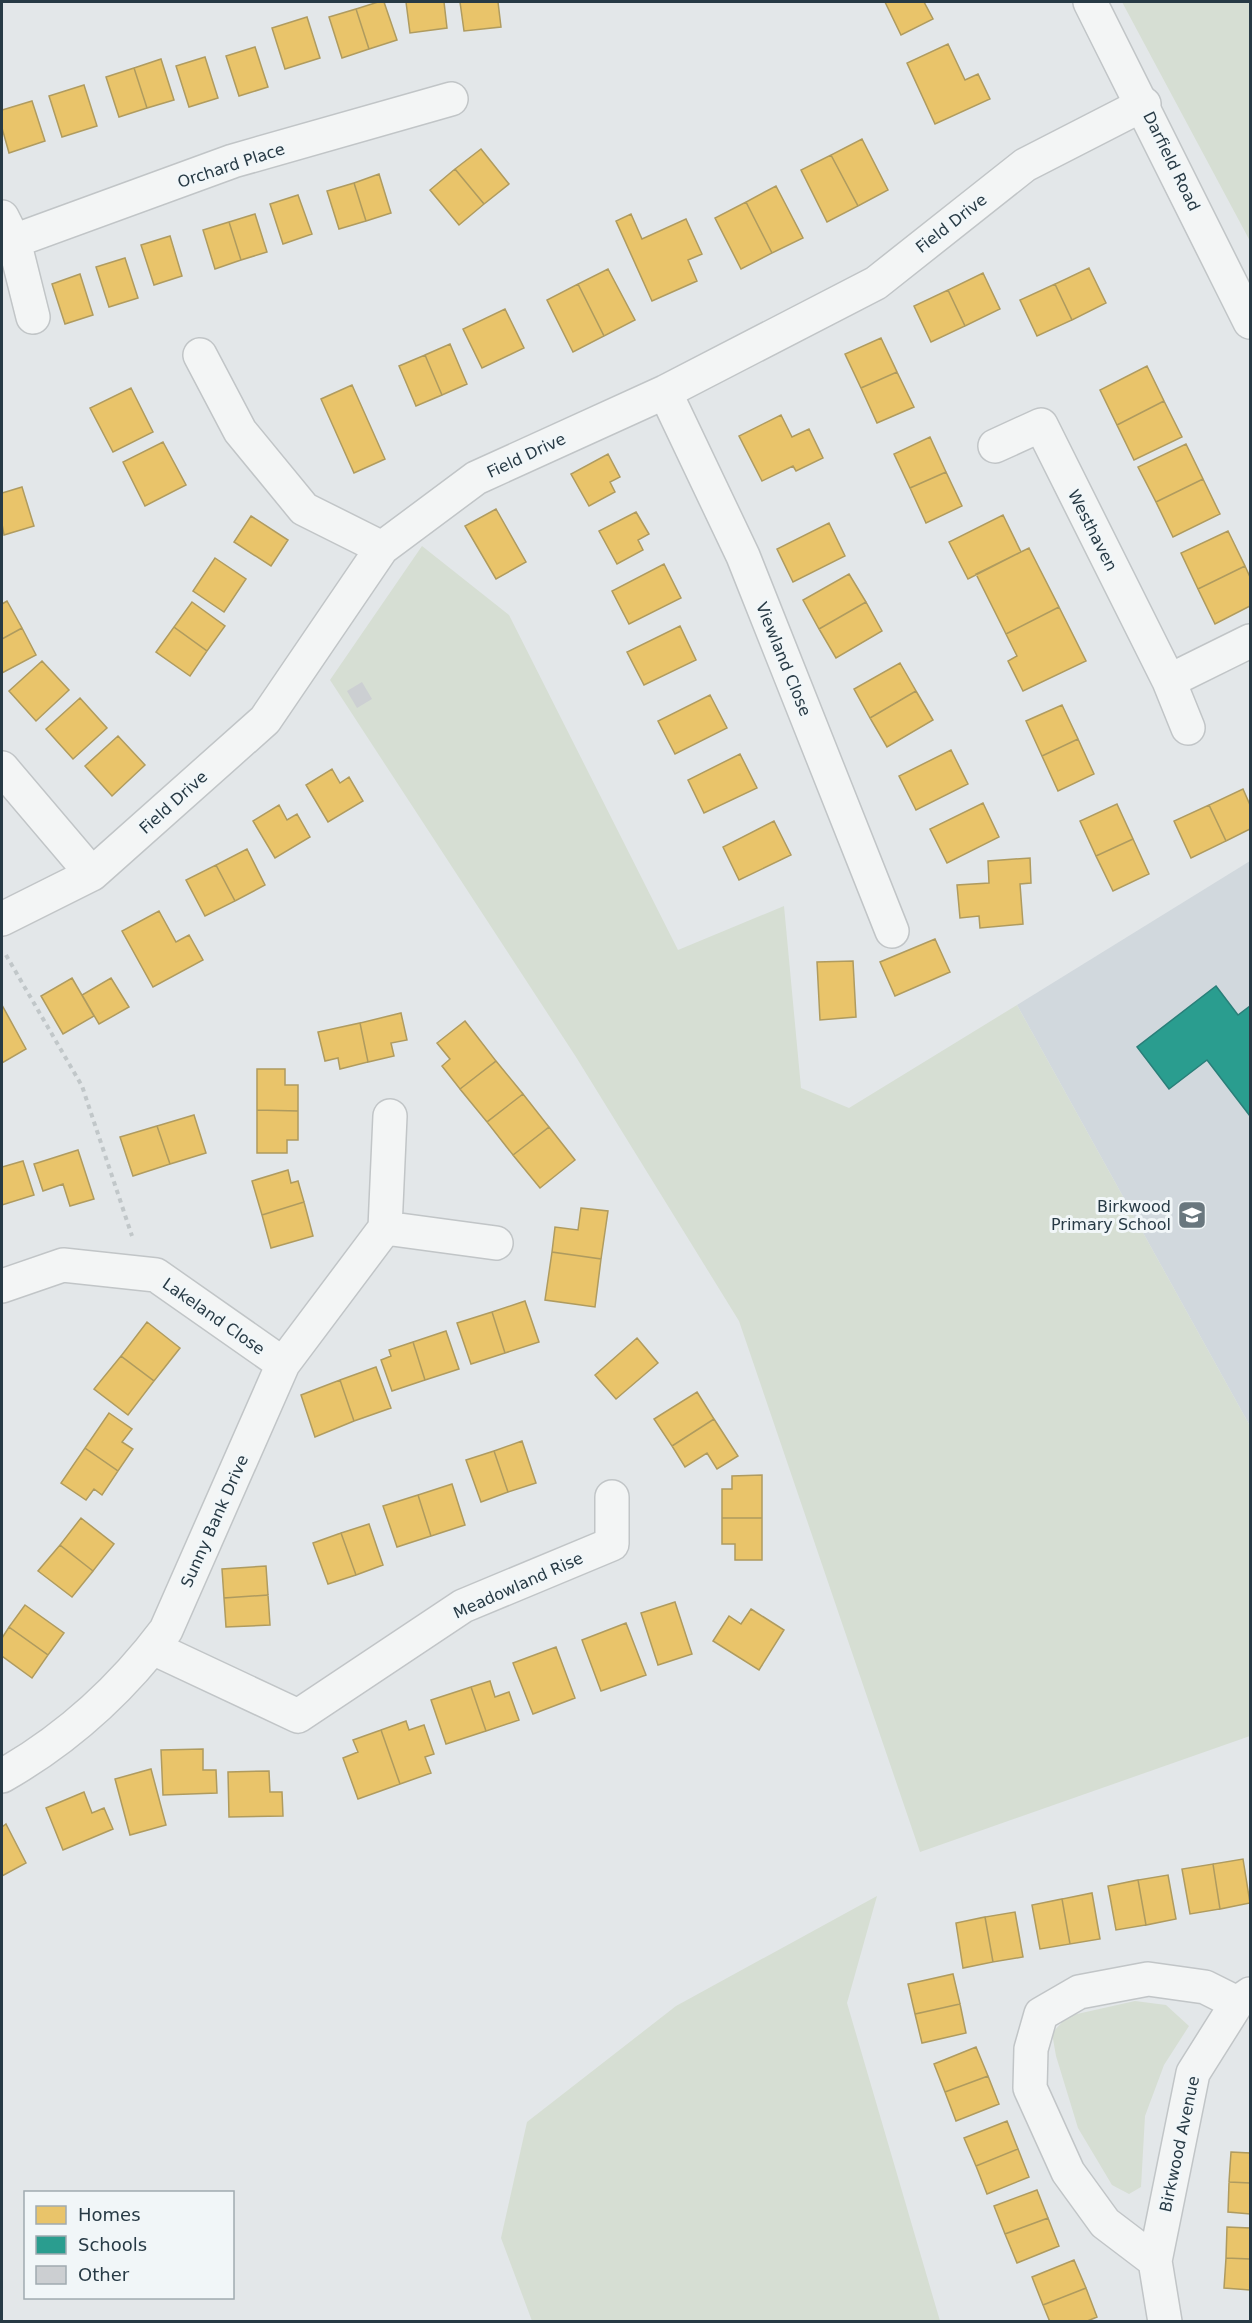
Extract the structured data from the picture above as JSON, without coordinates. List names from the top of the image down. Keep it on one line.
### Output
{"streets":{"street":["Darfield Road","Orchard Place","Field Drive","Westhaven","Viewland Close","Lakeland Close","Sunny Bank Drive","Meadowland Rise","Birkwood Avenue"]},"crossings":[["Darfield Road","Field Drive"],["Field Drive","Viewland Close"],["Lakeland Close","Sunny Bank Drive"],["Sunny Bank Drive","Meadowland Rise"]],"places":{"school or university":["Birkwood Primary School"]},"legend":["Homes","Schools","Other"]}
